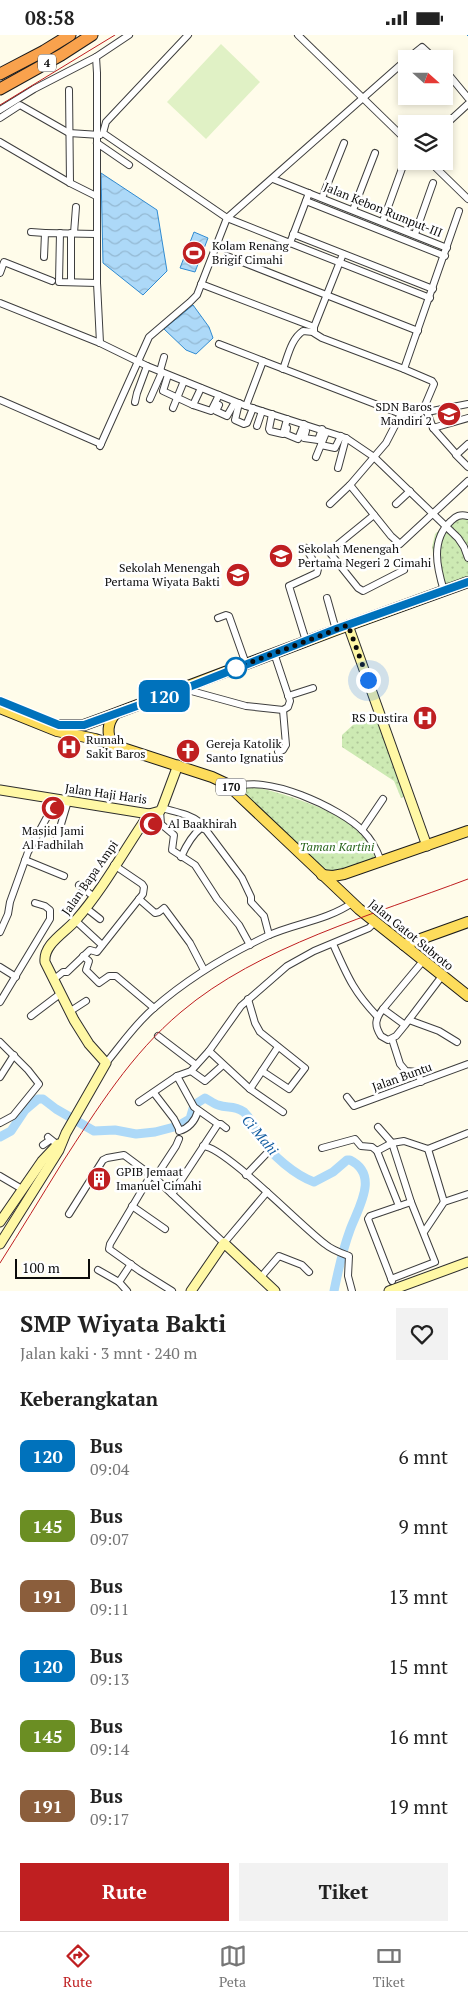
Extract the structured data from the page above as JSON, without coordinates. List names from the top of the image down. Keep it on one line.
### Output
{"streets":{"highway":["4"],"main road":["170","Jalan Gatot Subroto"],"street":["Jalan Kebon Rumput-III","Jalan Haji Haris","Jalan Bapa Ampi","Jalan Buntu"]},"crossings":[["170","Jalan Haji Haris"],["170","Jalan Gatot Subroto"],["Jalan Haji Haris","Jalan Bapa Ampi"]],"water":["Ci Mahi"],"parks":["Taman Kartini"],"places":{"sports":["Kolam Renang Brigif Cimahi"],"school or university":["SDN Baros Mandiri 2","Sekolah Menengah Pertama Negeri 2 Cimahi","Sekolah Menengah Pertama Wiyata Bakti"],"hospital":["RS Dustira","Rumah Sakit Baros"],"church":["Gereja Katolik Santo Ignatius"],"mosque":["Masjid Jami Al Fadhilah","Al Baakhirah"],"building":["GPIB Jemaat Imanuel Cimahi"]},"lines":["bus line 120"],"scale_bar":"100 m","north":"right","page":{"status":"08:58","on_map":"120","scale":"100 m","heading":[["SMP Wiyata Bakti","Jalan kaki · 3 mnt · 240 m"],"Keberangkatan"],"list":[{"mark":"120","name":"Bus","note":"09:04","value":"6 mnt"},{"mark":"145","name":"Bus","note":"09:07","value":"9 mnt"},{"mark":"191","name":"Bus","note":"09:11","value":"13 mnt"},{"mark":"120","name":"Bus","note":"09:13","value":"15 mnt"},{"mark":"145","name":"Bus","note":"09:14","value":"16 mnt"},{"mark":"191","name":"Bus","note":"09:17","value":"19 mnt"}],"buttons":["Rute","Tiket"],"tabs":["Rute","Peta","Tiket"]}}
